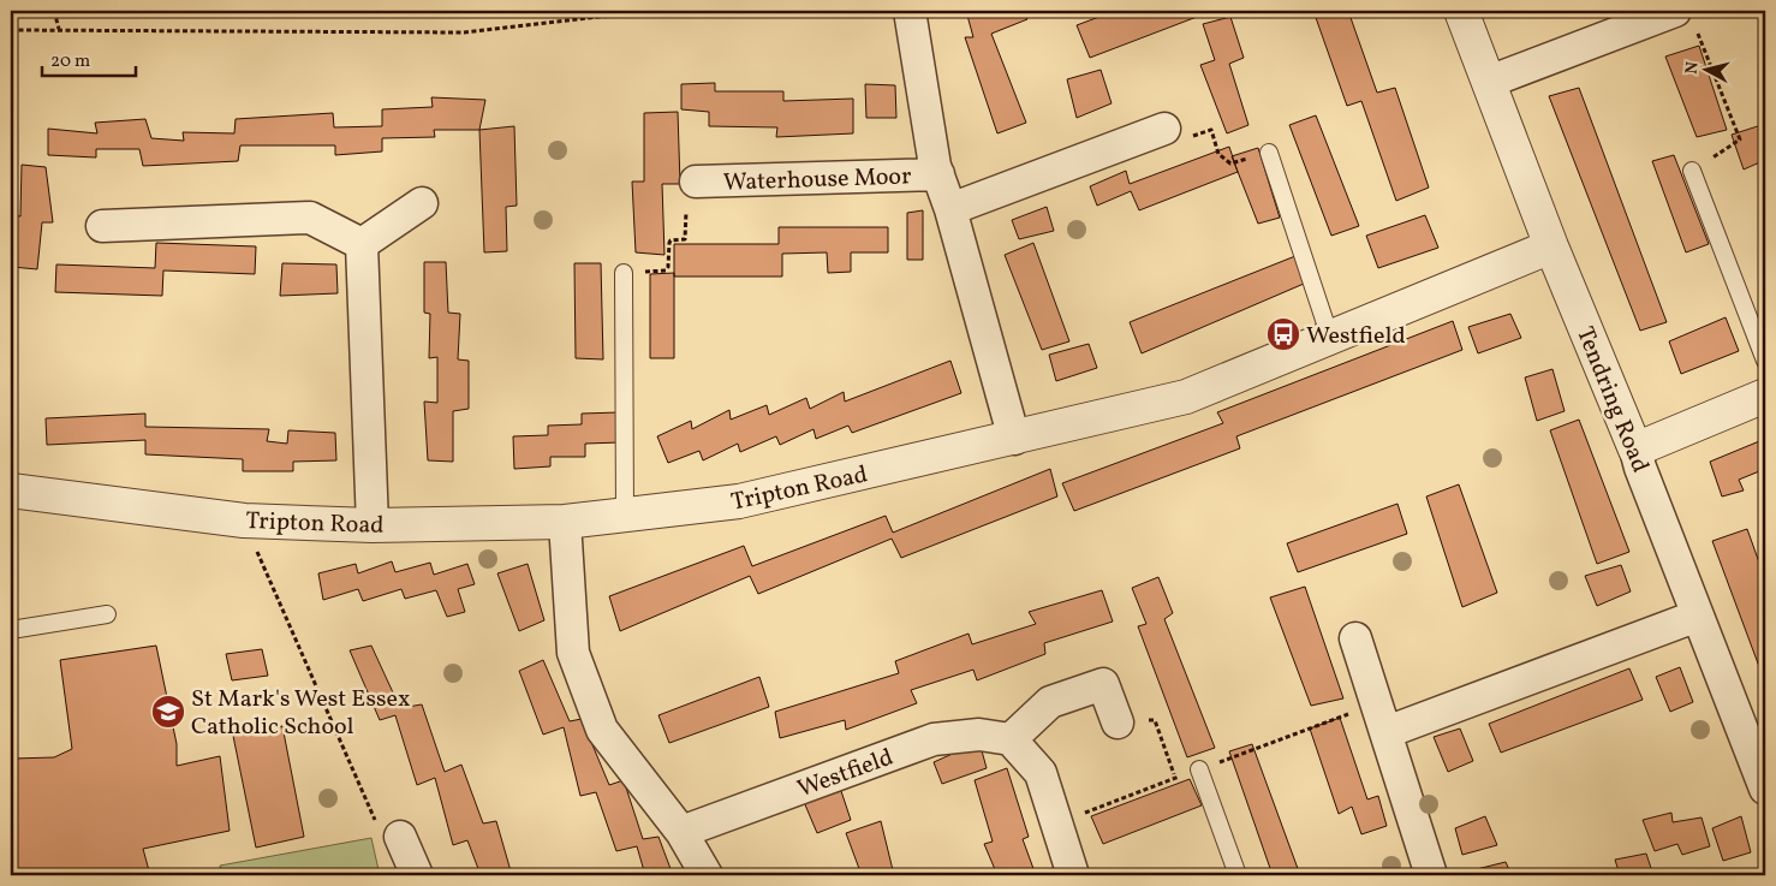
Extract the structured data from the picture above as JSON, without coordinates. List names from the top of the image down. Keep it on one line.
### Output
{"streets":{"street":["Waterhouse Moor","Tendring Road","Tripton Road","Westfield"]},"crossings":[["Tendring Road","Tripton Road"]],"places":{"bus stop":["Westfield"],"school or university":["St Mark's West Essex Catholic School"]},"scale_bar":"20 m","north":"left"}
